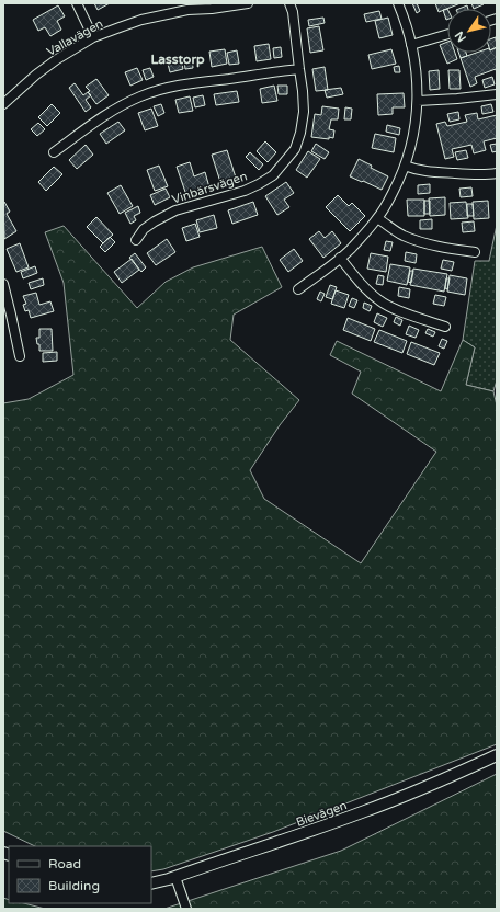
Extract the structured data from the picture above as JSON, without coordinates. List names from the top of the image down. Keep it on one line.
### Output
{"streets":{"street":["Vallavägen","Vinbärsvägen","Bievägen"]},"districts":["Lasstorp"],"legend":["Road","Building"],"north":"bottom left"}
